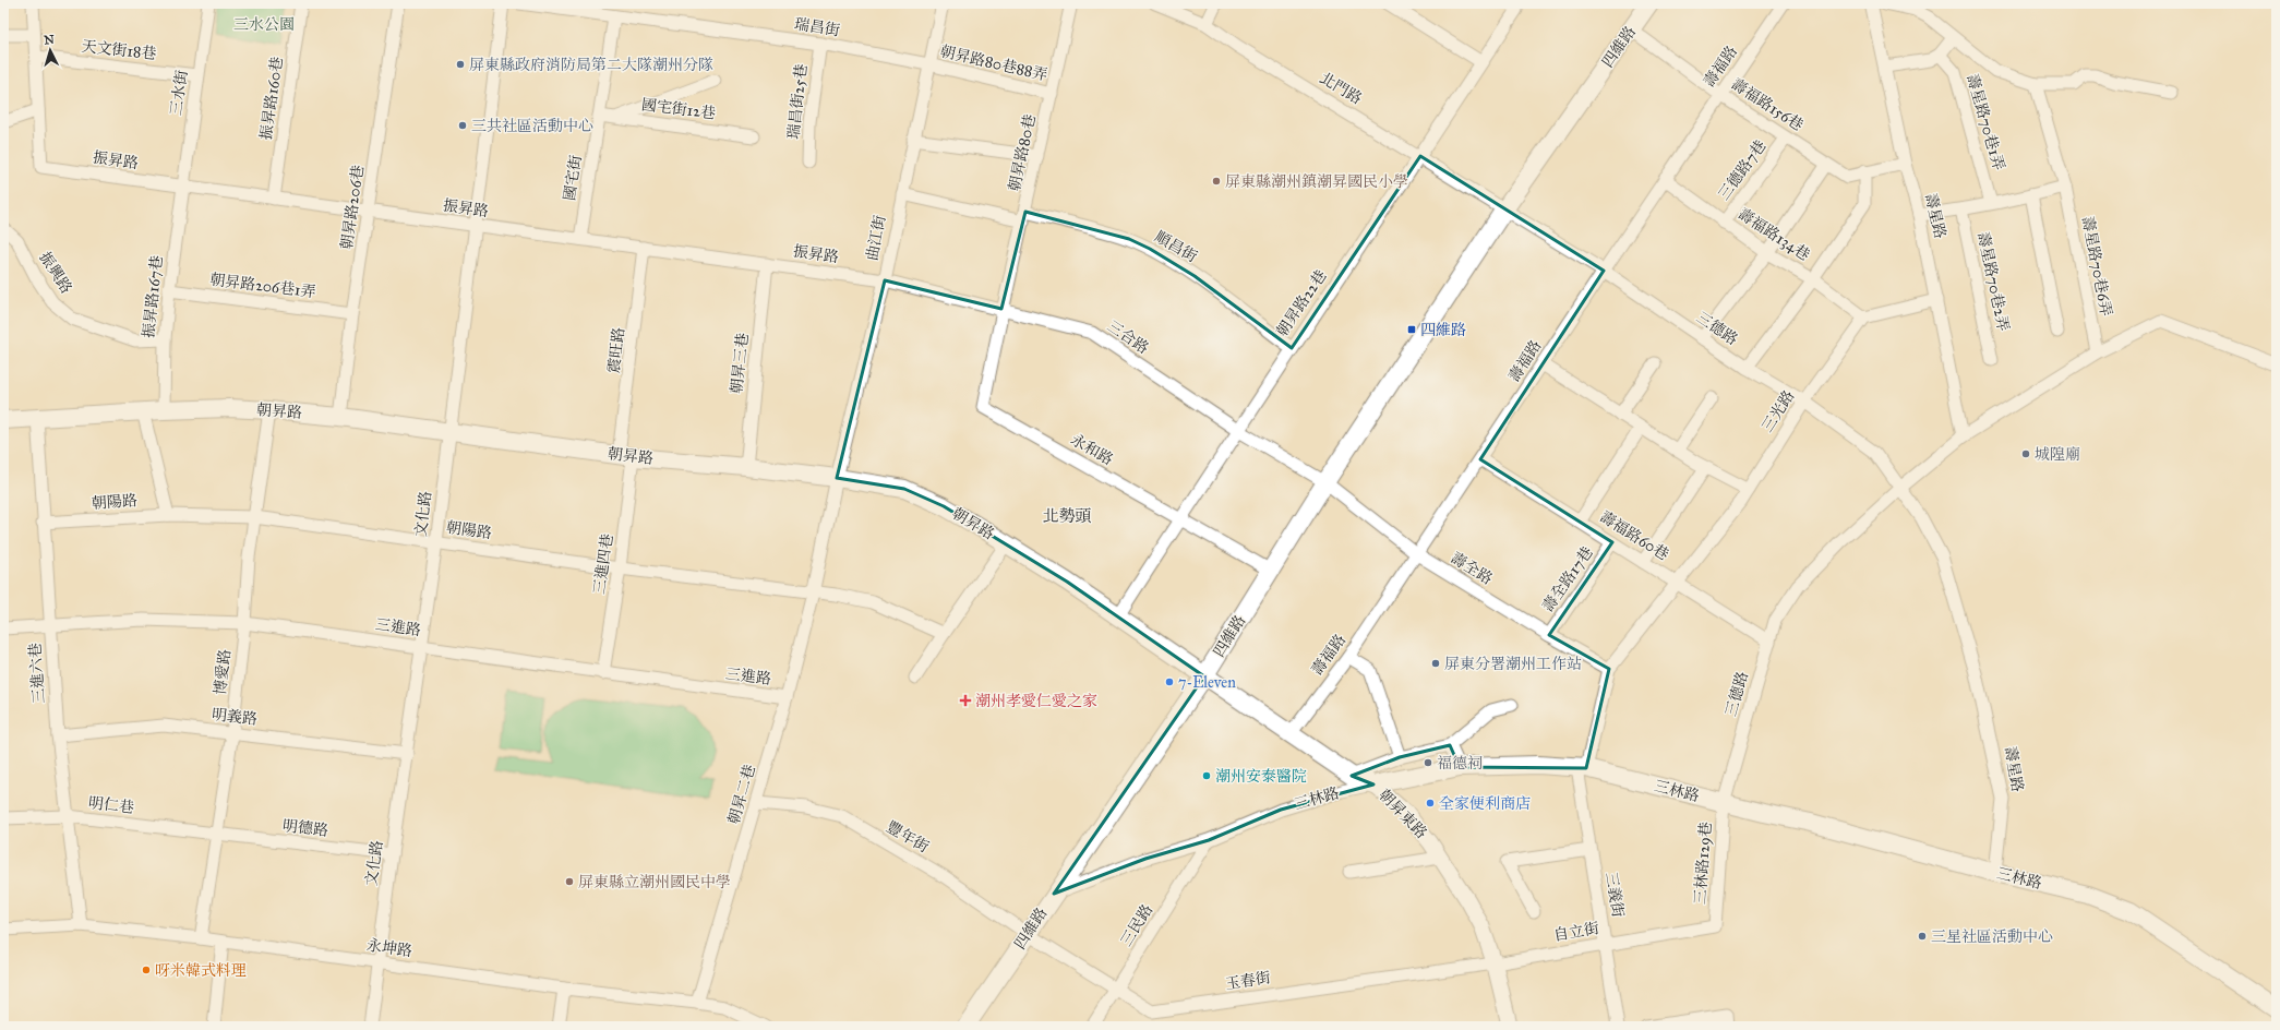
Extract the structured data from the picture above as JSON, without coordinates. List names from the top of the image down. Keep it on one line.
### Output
{"streets":{"main road":["四維路","朝昇路","三林路","朝昇東路"],"street":["瑞昌街","天文街18巷","朝昇路80巷88弄","壽福路","北門路","三水街","振昇路160巷","瑞昌街25巷","壽福路156巷","國宅街12巷","壽星路70巷1弄","朝昇路80巷","振昇路","三德路7巷","國宅街","朝昇路206巷","壽星路","壽福路134巷","曲江街","順昌街","壽星路70巷6弄","振興路","壽星路70巷2弄","朝昇路206巷1弄","振昇路167巷","朝昇路22巷","三德路","三合路","震旺路","朝昇三巷","三光路","永和路","朝陽路","文化路","壽福路60巷","三進四巷","壽全路","壽全路17巷","三進路","博愛路","三進六巷","明義路","朝昇二巷","明仁巷","明德路","豐年街","三林路129巷","三義街","三民路","自立街","永坤路","玉春街"]},"crossings":[["瑞昌街","朝昇路80巷88弄"],["瑞昌街","瑞昌街25巷"],["瑞昌街","國宅街"],["瑞昌街","曲江街"],["四維路","北門路"],["四維路","壽福路156巷"],["四維路","三德路"],["四維路","三合路"],["四維路","朝昇路"],["四維路","永和路"],["四維路","壽全路"],["四維路","三林路"],["四維路","朝昇東路"],["四維路","豐年街"],["四維路","玉春街"],["天文街18巷","三水街"],["朝昇路80巷88弄","朝昇路80巷"],["朝昇路80巷88弄","曲江街"],["壽福路","壽福路156巷"],["壽福路","壽福路134巷"],["壽福路","三德路"],["壽福路","壽福路60巷"],["壽福路","壽全路"],["壽福路","朝昇東路"],["北門路","朝昇路22巷"],["北門路","三德路"],["三水街","振昇路"],["三水街","振昇路167巷"],["振昇路160巷","振昇路"],["壽福路156巷","三德路7巷"],["壽福路156巷","壽星路"],["國宅街12巷","國宅街"],["朝昇路80巷","順昌街"],["朝昇路80巷","三合路"],["朝昇路80巷","永和路"],["振昇路","國宅街"],["振昇路","朝昇路206巷"],["振昇路","曲江街"],["振昇路","振昇路167巷"],["振昇路","三合路"],["振昇路","震旺路"],["振昇路","朝昇三巷"],["振昇路","文化路"],["三德路7巷","壽福路134巷"],["朝昇路206巷","朝昇路206巷1弄"],["朝昇路206巷","朝昇路"],["壽星路","三德路"],["壽星路","三林路"],["壽福路134巷","三光路"],["曲江街","順昌街"],["曲江街","三合路"],["曲江街","朝昇路"],["曲江街","朝昇二巷"],["順昌街","朝昇路22巷"],["振興路","振昇路167巷"],["朝昇路206巷1弄","振昇路167巷"],["振昇路167巷","朝昇路"],["朝昇路22巷","三合路"],["朝昇路22巷","朝昇路"],["朝昇路22巷","永和路"],["三德路","三光路"],["三德路","壽福路60巷"],["三德路","三林路"],["三德路","三林路129巷"],["三合路","永和路"],["三合路","壽全路"],["震旺路","朝昇路"],["震旺路","三進四巷"],["朝昇三巷","朝昇路"],["朝昇路","文化路"],["朝昇路","三進四巷"],["朝昇路","博愛路"],["朝昇路","三進六巷"],["朝昇路","朝昇二巷"],["朝昇路","朝昇東路"],["三光路","壽福路60巷"],["朝陽路","文化路"],["朝陽路","三進四巷"],["朝陽路","博愛路"],["朝陽路","三進六巷"],["朝陽路","朝昇二巷"],["文化路","三進路"],["文化路","明義路"],["文化路","明德路"],["文化路","永坤路"],["壽福路60巷","壽全路17巷"],["三進四巷","三進路"],["壽全路","壽全路17巷"],["三進路","博愛路"],["三進路","三進六巷"],["三進路","朝昇二巷"],["博愛路","明義路"],["博愛路","明仁巷"],["博愛路","明德路"],["博愛路","永坤路"],["三進六巷","明義路"],["三進六巷","明仁巷"],["三進六巷","永坤路"],["三林路","朝昇東路"],["三林路","三林路129巷"],["三林路","三義街"],["三林路","三民路"],["朝昇二巷","豐年街"],["朝昇二巷","永坤路"],["明仁巷","明德路"],["朝昇東路","自立街"],["朝昇東路","玉春街"],["豐年街","玉春街"],["三林路129巷","自立街"],["三義街","自立街"],["三民路","玉春街"],["自立街","玉春街"]],"districts":["北勢頭"],"parks":["三水公園"],"places":{"other":["屏東縣政府消防局第二大隊潮州分隊","三共社區活動中心","屏東縣潮州鎮潮昇國民小學","城隍廟","屏東分署潮州工作站","7-Eleven","福德祠","潮州安泰醫院","全家便利商店","屏東縣立潮州國民中學","三星社區活動中心","呀米韓式料理"],"transit":["四維路"],"health":["潮州孝愛仁愛之家"]},"north":"top"}
